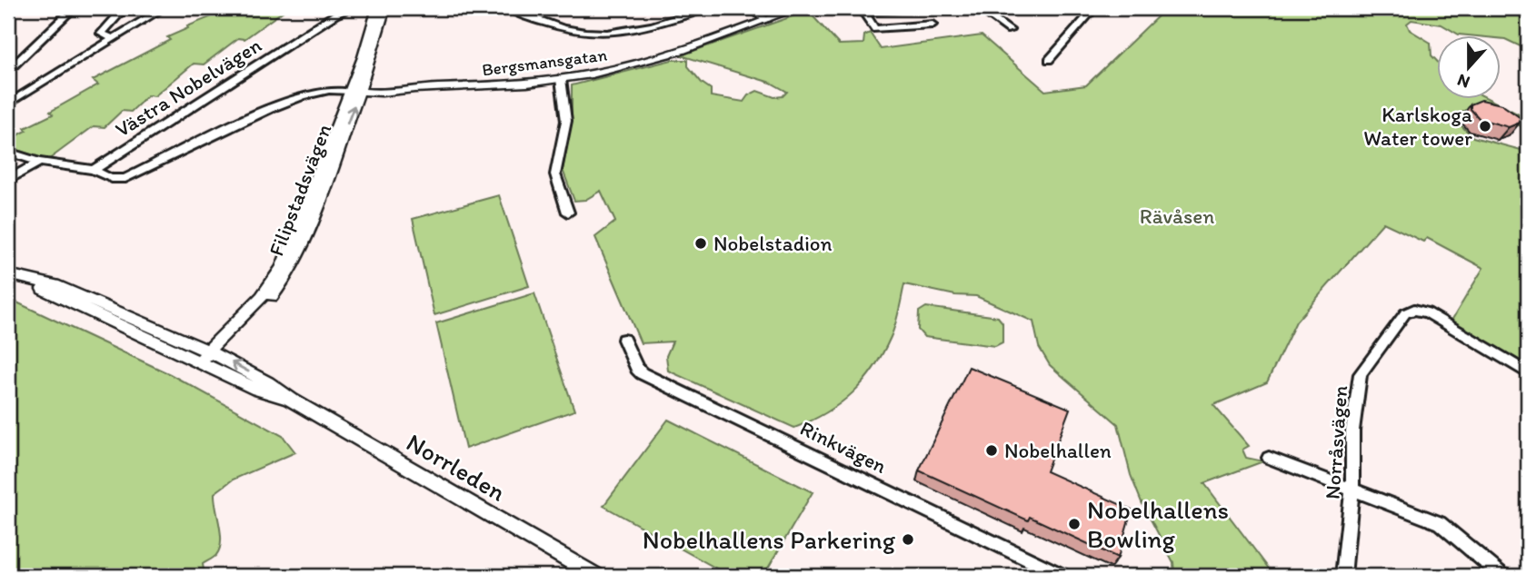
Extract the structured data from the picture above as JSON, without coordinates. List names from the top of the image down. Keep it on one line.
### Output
{"streets":{"street":["Bergsmansgatan","Västra Nobelvägen","Filipstadsvägen","Norråsvägen","Rinkvägen","Norrleden"]},"crossings":[["Bergsmansgatan","Västra Nobelvägen"],["Bergsmansgatan","Filipstadsvägen"],["Filipstadsvägen","Norrleden"]],"parks":["Rävåsen"],"places":["Karlskoga Water tower","Nobelstadion","Nobelhallen","Nobelhallens Bowling","Nobelhallens Parkering"],"north":"bottom"}
